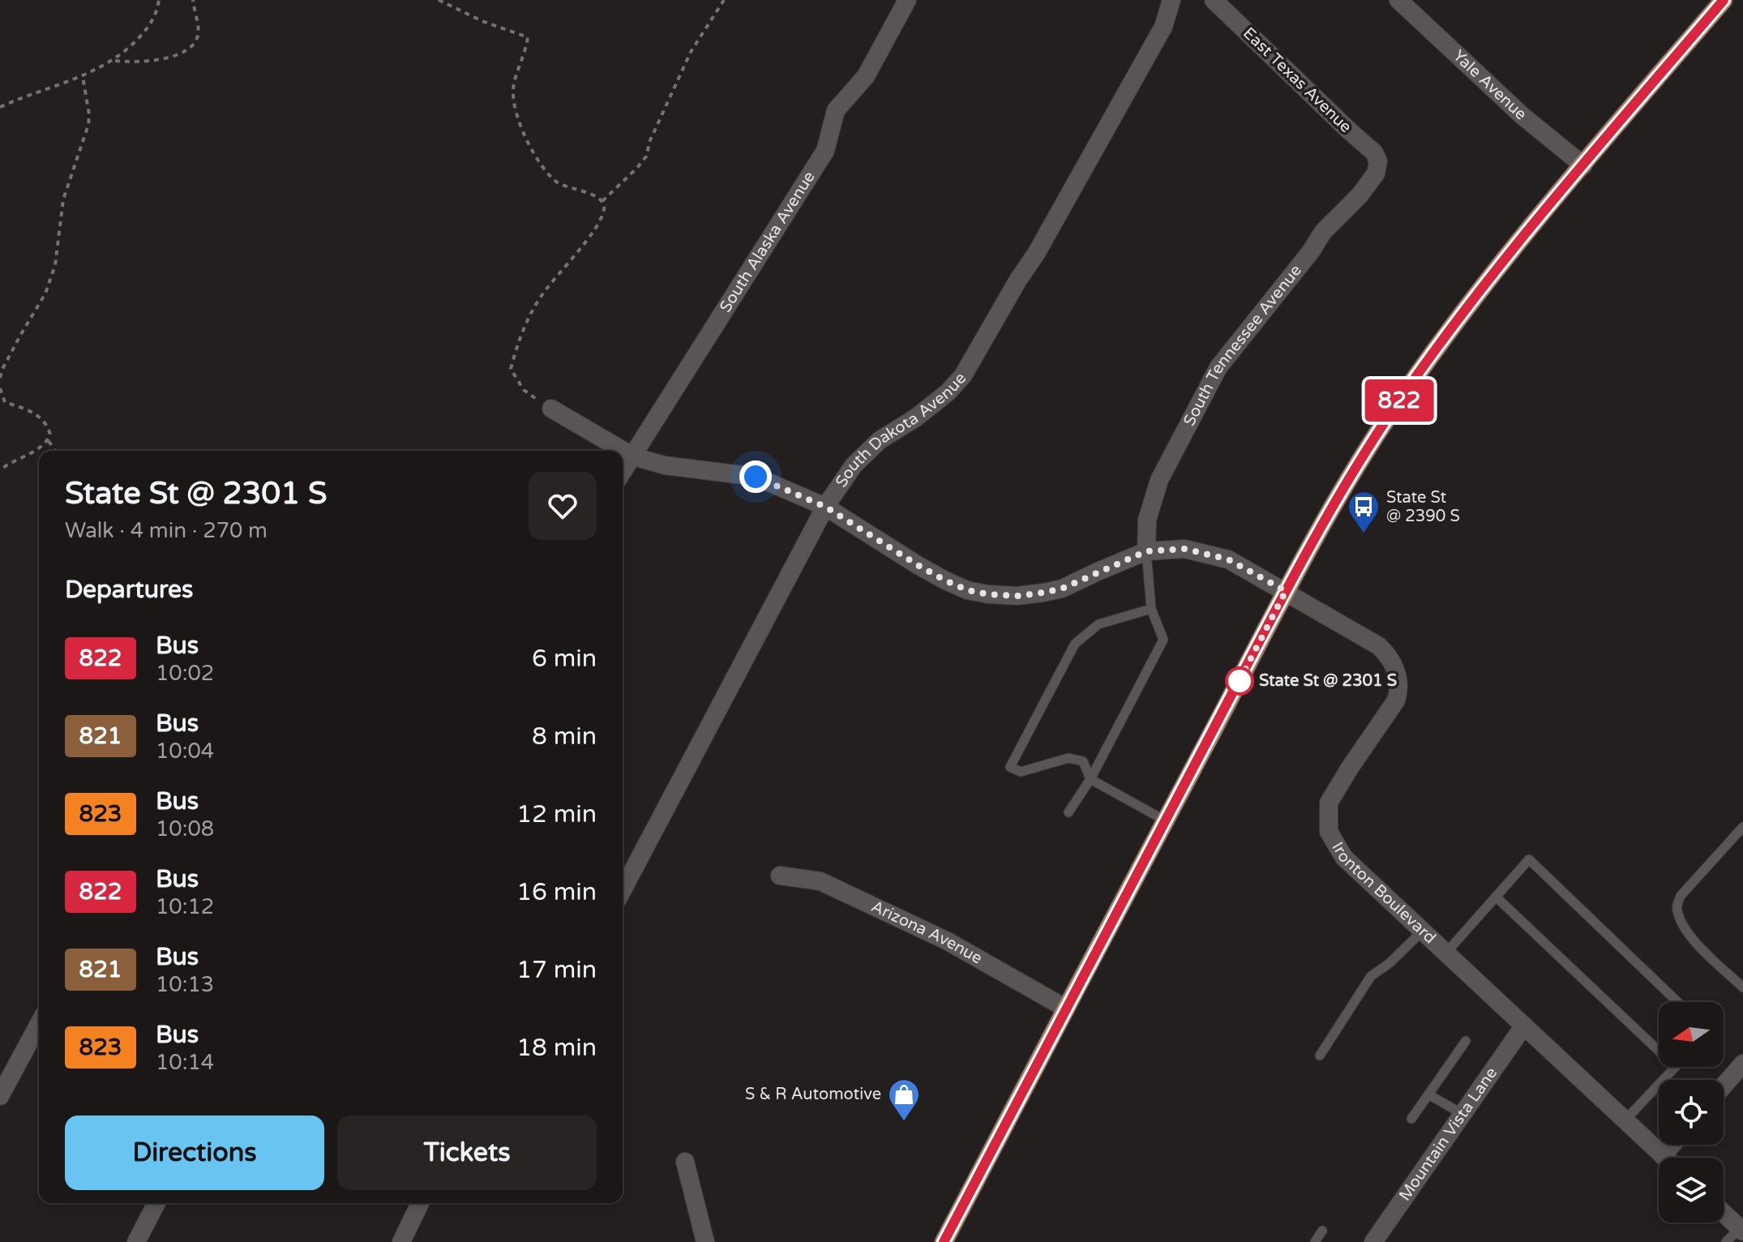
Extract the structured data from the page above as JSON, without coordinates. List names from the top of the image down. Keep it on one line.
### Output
{"streets":{"street":["East Texas Avenue","Yale Avenue","South Alaska Avenue","South Tennessee Avenue","South Dakota Avenue","Ironton Boulevard","Arizona Avenue","Mountain Vista Lane"]},"crossings":[["East Texas Avenue","South Tennessee Avenue"],["South Tennessee Avenue","Ironton Boulevard"],["Ironton Boulevard","Mountain Vista Lane"]],"places":{"bus stop":["State St @ 2390 S"],"other":["State St @ 2301 S"],"shop":["S & R Automotive"]},"lines":["bus line 822"],"north":"left","page":{"on_map":"822","heading":[["State St @ 2301 S","Walk · 4 min · 270 m"],"Departures"],"list":[{"mark":"822","name":"Bus","note":"10:02","value":"6 min"},{"mark":"821","name":"Bus","note":"10:04","value":"8 min"},{"mark":"823","name":"Bus","note":"10:08","value":"12 min"},{"mark":"822","name":"Bus","note":"10:12","value":"16 min"},{"mark":"821","name":"Bus","note":"10:13","value":"17 min"},{"mark":"823","name":"Bus","note":"10:14","value":"18 min"}],"buttons":["Directions","Tickets"]}}
